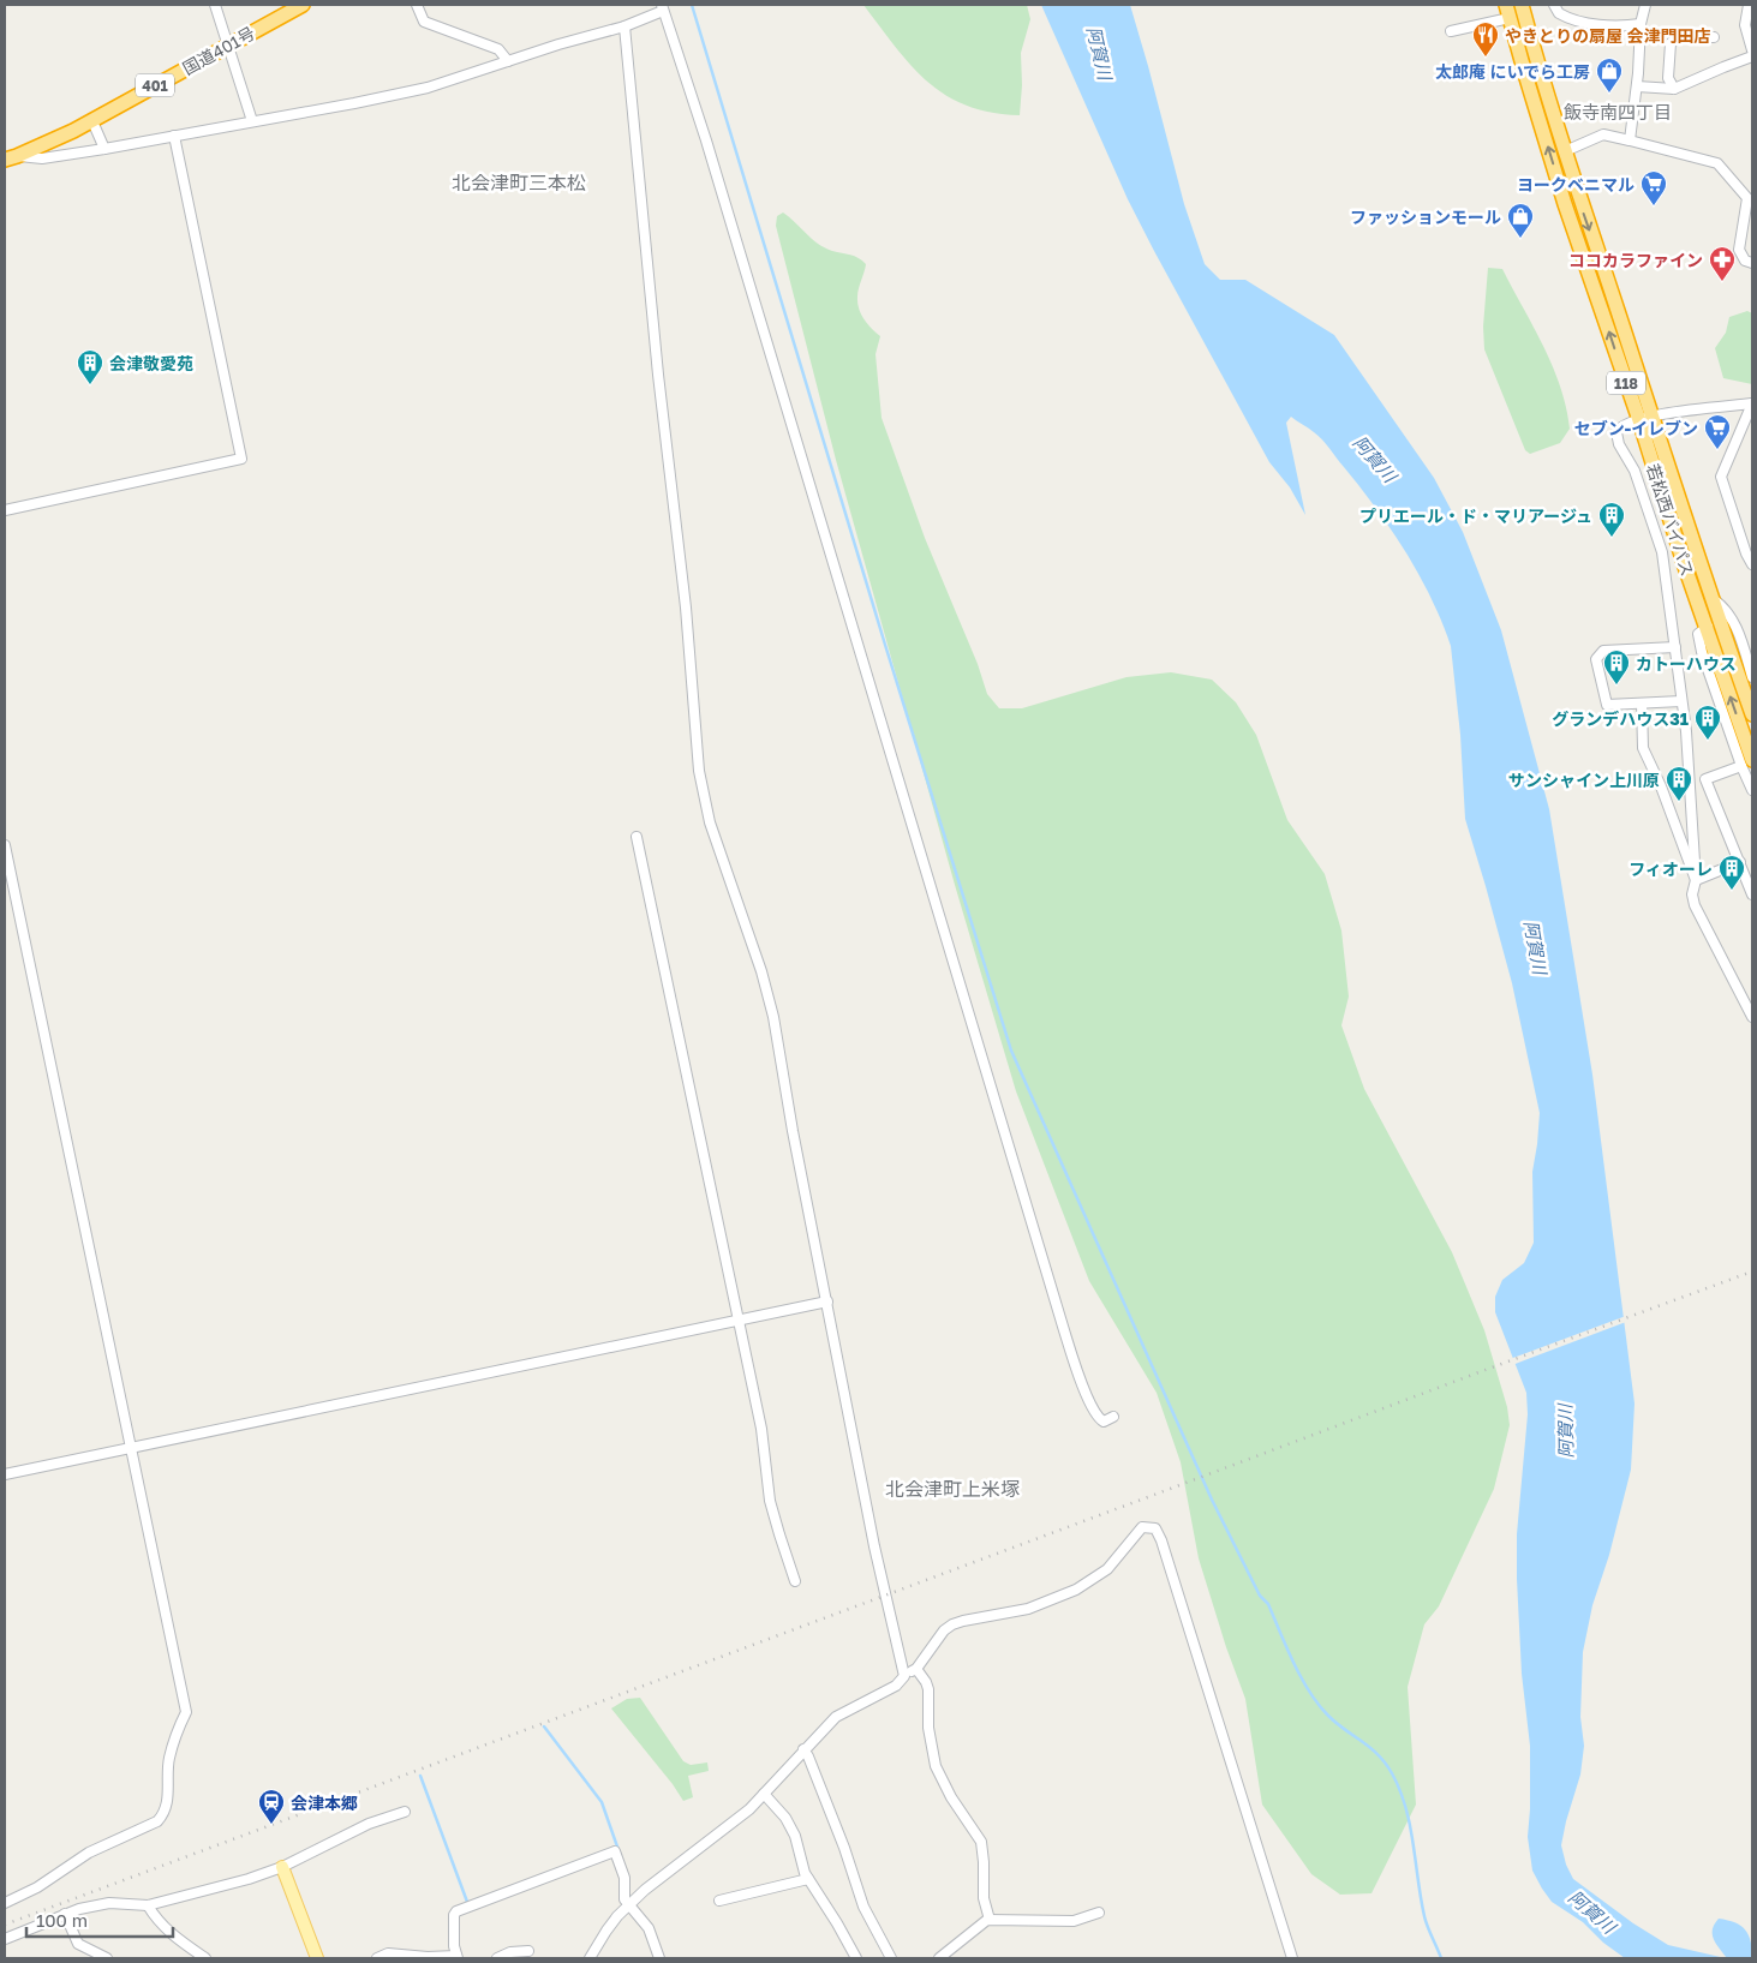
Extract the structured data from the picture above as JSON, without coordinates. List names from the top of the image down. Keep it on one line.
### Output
{"streets":{"highway":["国道401号","401","118","若松西バイパス"]},"districts":["飯寺南四丁目","北会津町三本松","北会津町上米塚"],"water":["阿賀川"],"places":{"restaurant":["やきとりの扇屋 会津門田店"],"shop":["太郎庵 にいでら工房","ファッションモール"],"supermarket":["ヨークベニマル","セブン-イレブン"],"pharmacy":["ココカラファイン"],"building":["会津敬愛苑","プリエール・ド・マリアージュ","カトーハウス","グランデハウス31","サンシャイン上川原","フィオーレ"],"station":["会津本郷"]},"scale_bar":"100 m"}
